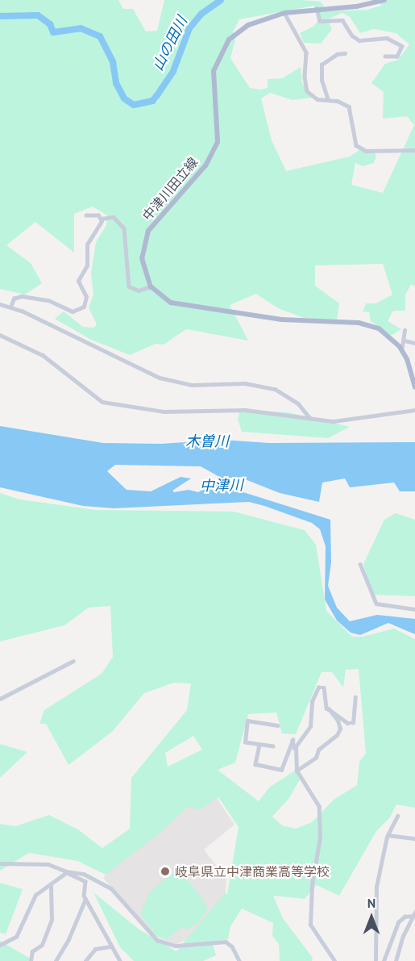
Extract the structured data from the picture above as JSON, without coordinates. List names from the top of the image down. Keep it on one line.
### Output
{"streets":{"main road":["中津川田立線"]},"water":["山の田川","木曽川","中津川"],"places":["岐阜県立中津商業高等学校"],"north":"top"}
